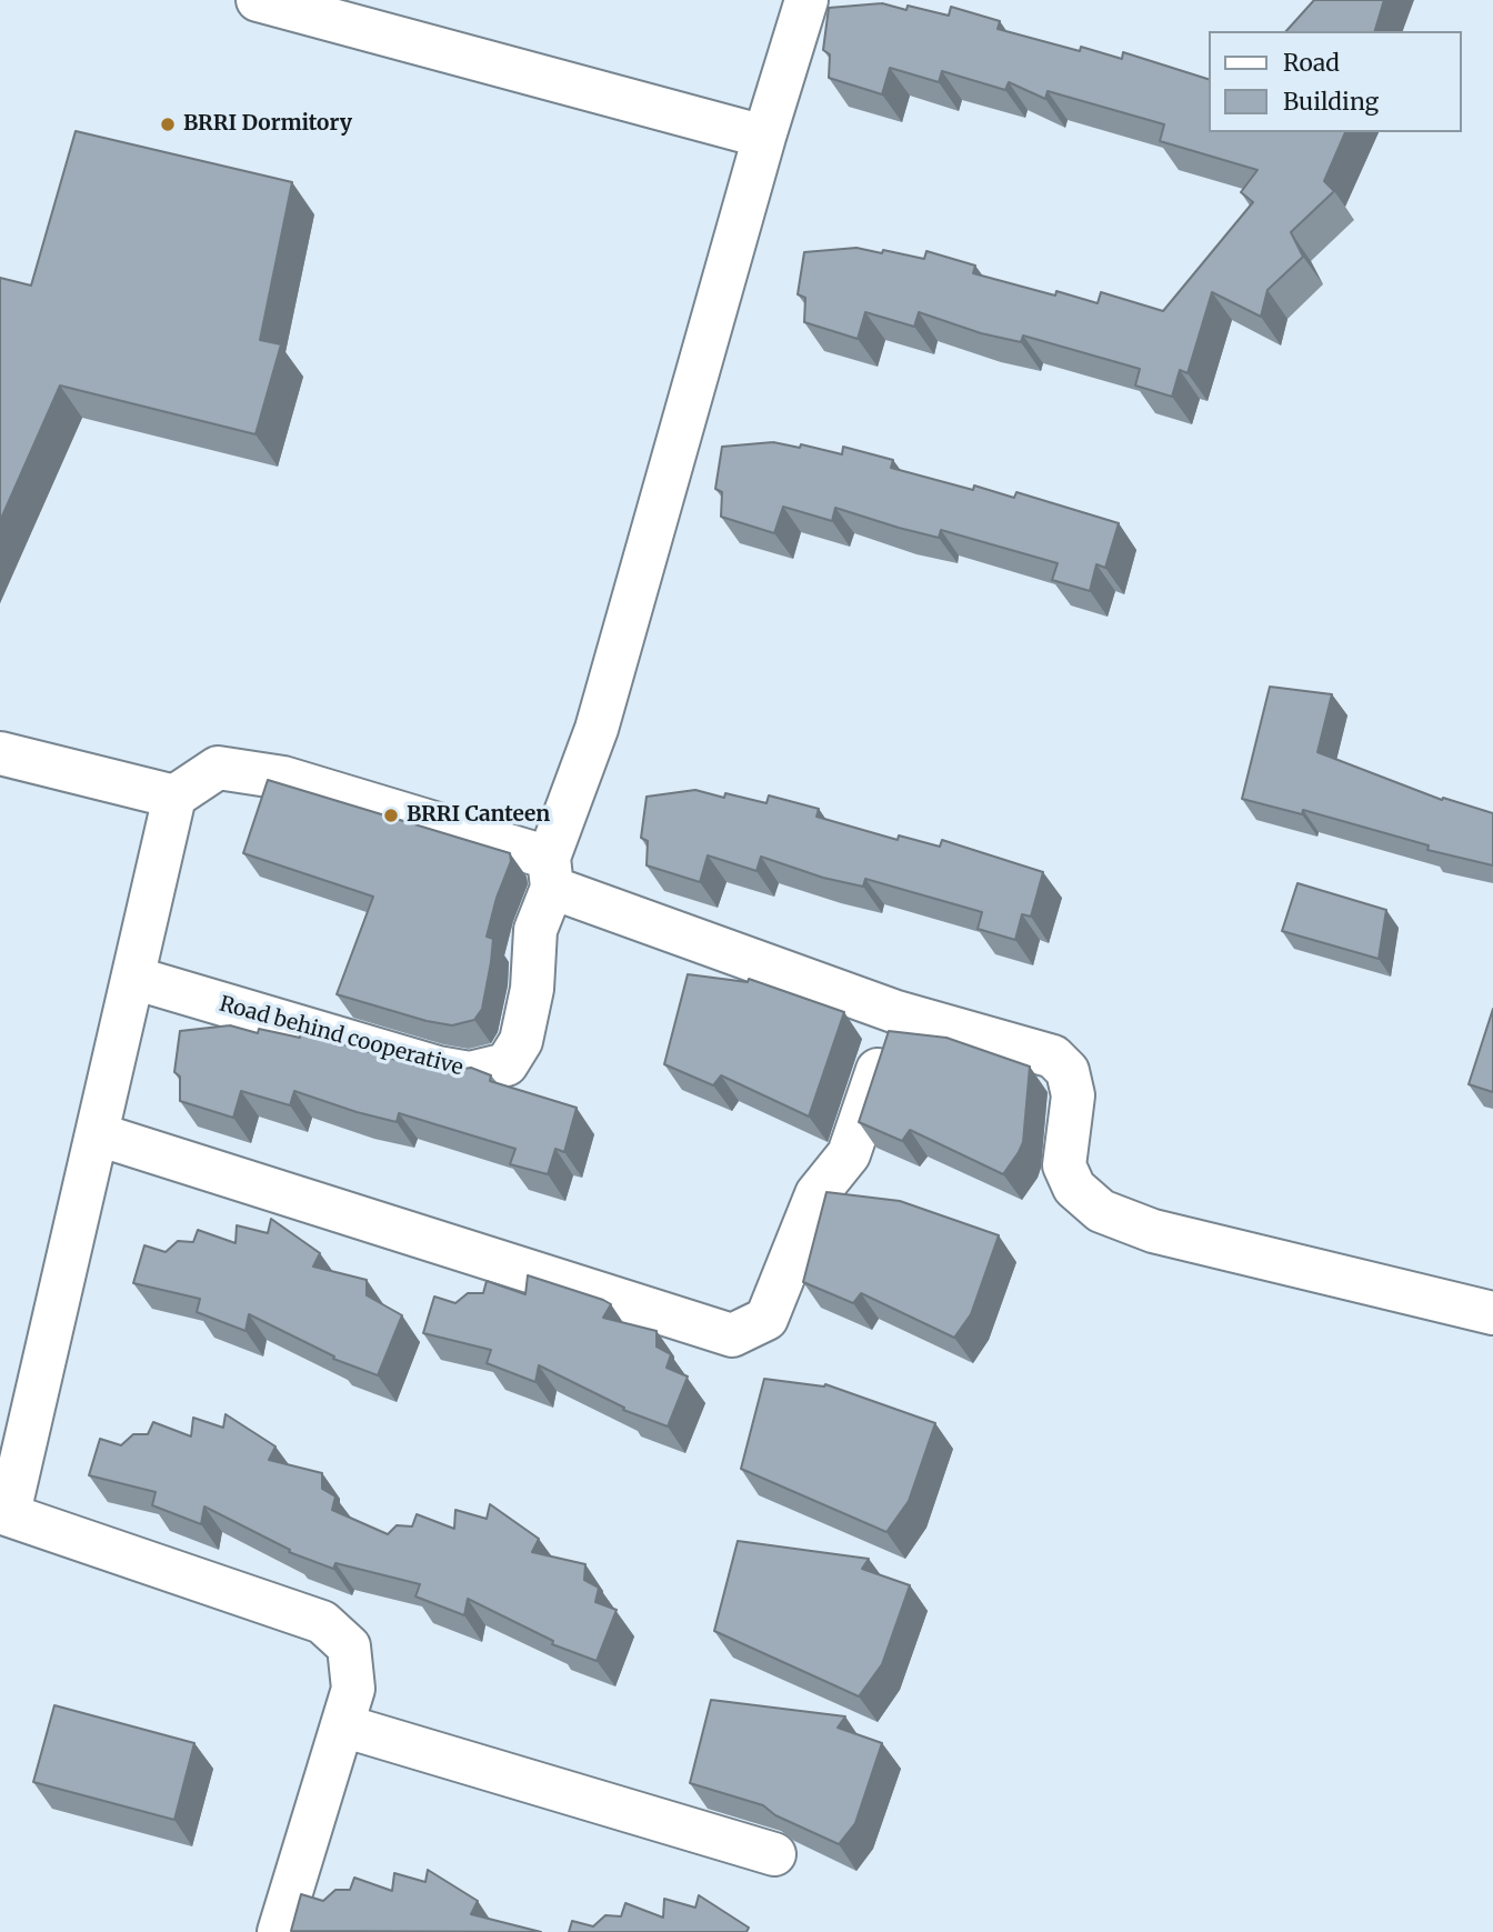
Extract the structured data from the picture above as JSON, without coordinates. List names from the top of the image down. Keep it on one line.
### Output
{"streets":{"street":["Road behind cooperative"]},"places":["BRRI Dormitory","BRRI Canteen"],"legend":["Road","Building"]}
